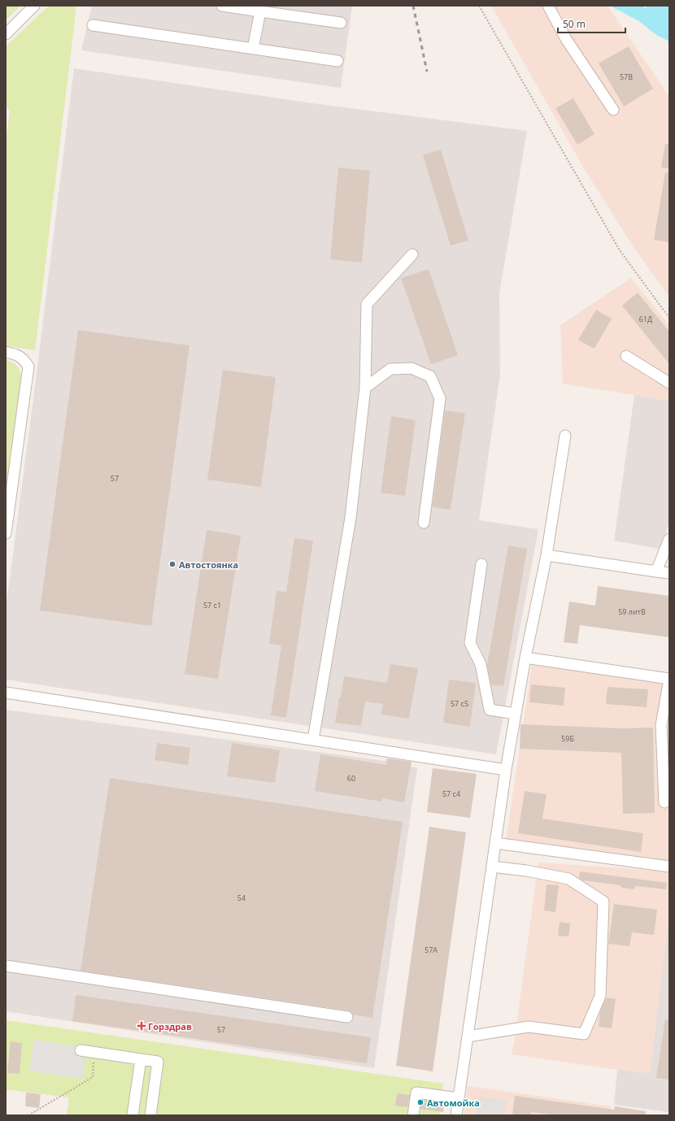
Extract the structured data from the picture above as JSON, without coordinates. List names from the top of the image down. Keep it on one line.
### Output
{"places":{"other":["Автостоянка","Автомойка"],"health":["Горздрав"]},"house_numbers":["57В","61Д","57","57 с1","59 литВ","57 с5","59Б","60","57 с4","54","57А","57"],"scale_bar":"50 m"}
